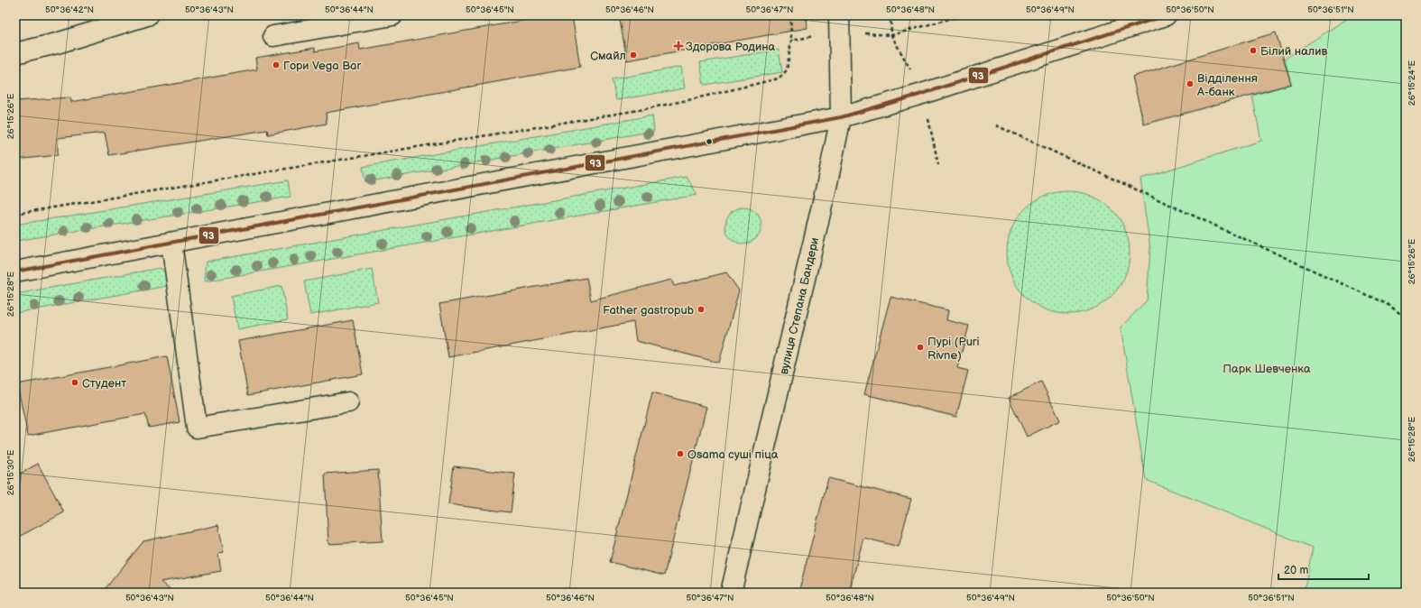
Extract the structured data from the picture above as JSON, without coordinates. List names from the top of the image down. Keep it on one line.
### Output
{"streets":{"main road":["вулиця Степана Бандери"]},"parks":["Парк Шевченка"],"places":{"health":["Здорова Родина"],"other":["Білий налив","Смайл","Гори Vega Bar","Відділення А-банк","Father gastropub","Пурі (Puri Rivne)","Студент","Osama суші піца"]},"lines":["transit line 93"],"scale_bar":"20 m","coordinates":["50°36'42\"N","50°36'43\"N","50°36'44\"N","50°36'45\"N","50°36'46\"N","50°36'47\"N","50°36'48\"N","50°36'49\"N","50°36'50\"N","50°36'51\"N","26°15'24\"E","26°15'26\"E","26°15'28\"E","26°15'30\"E"]}
